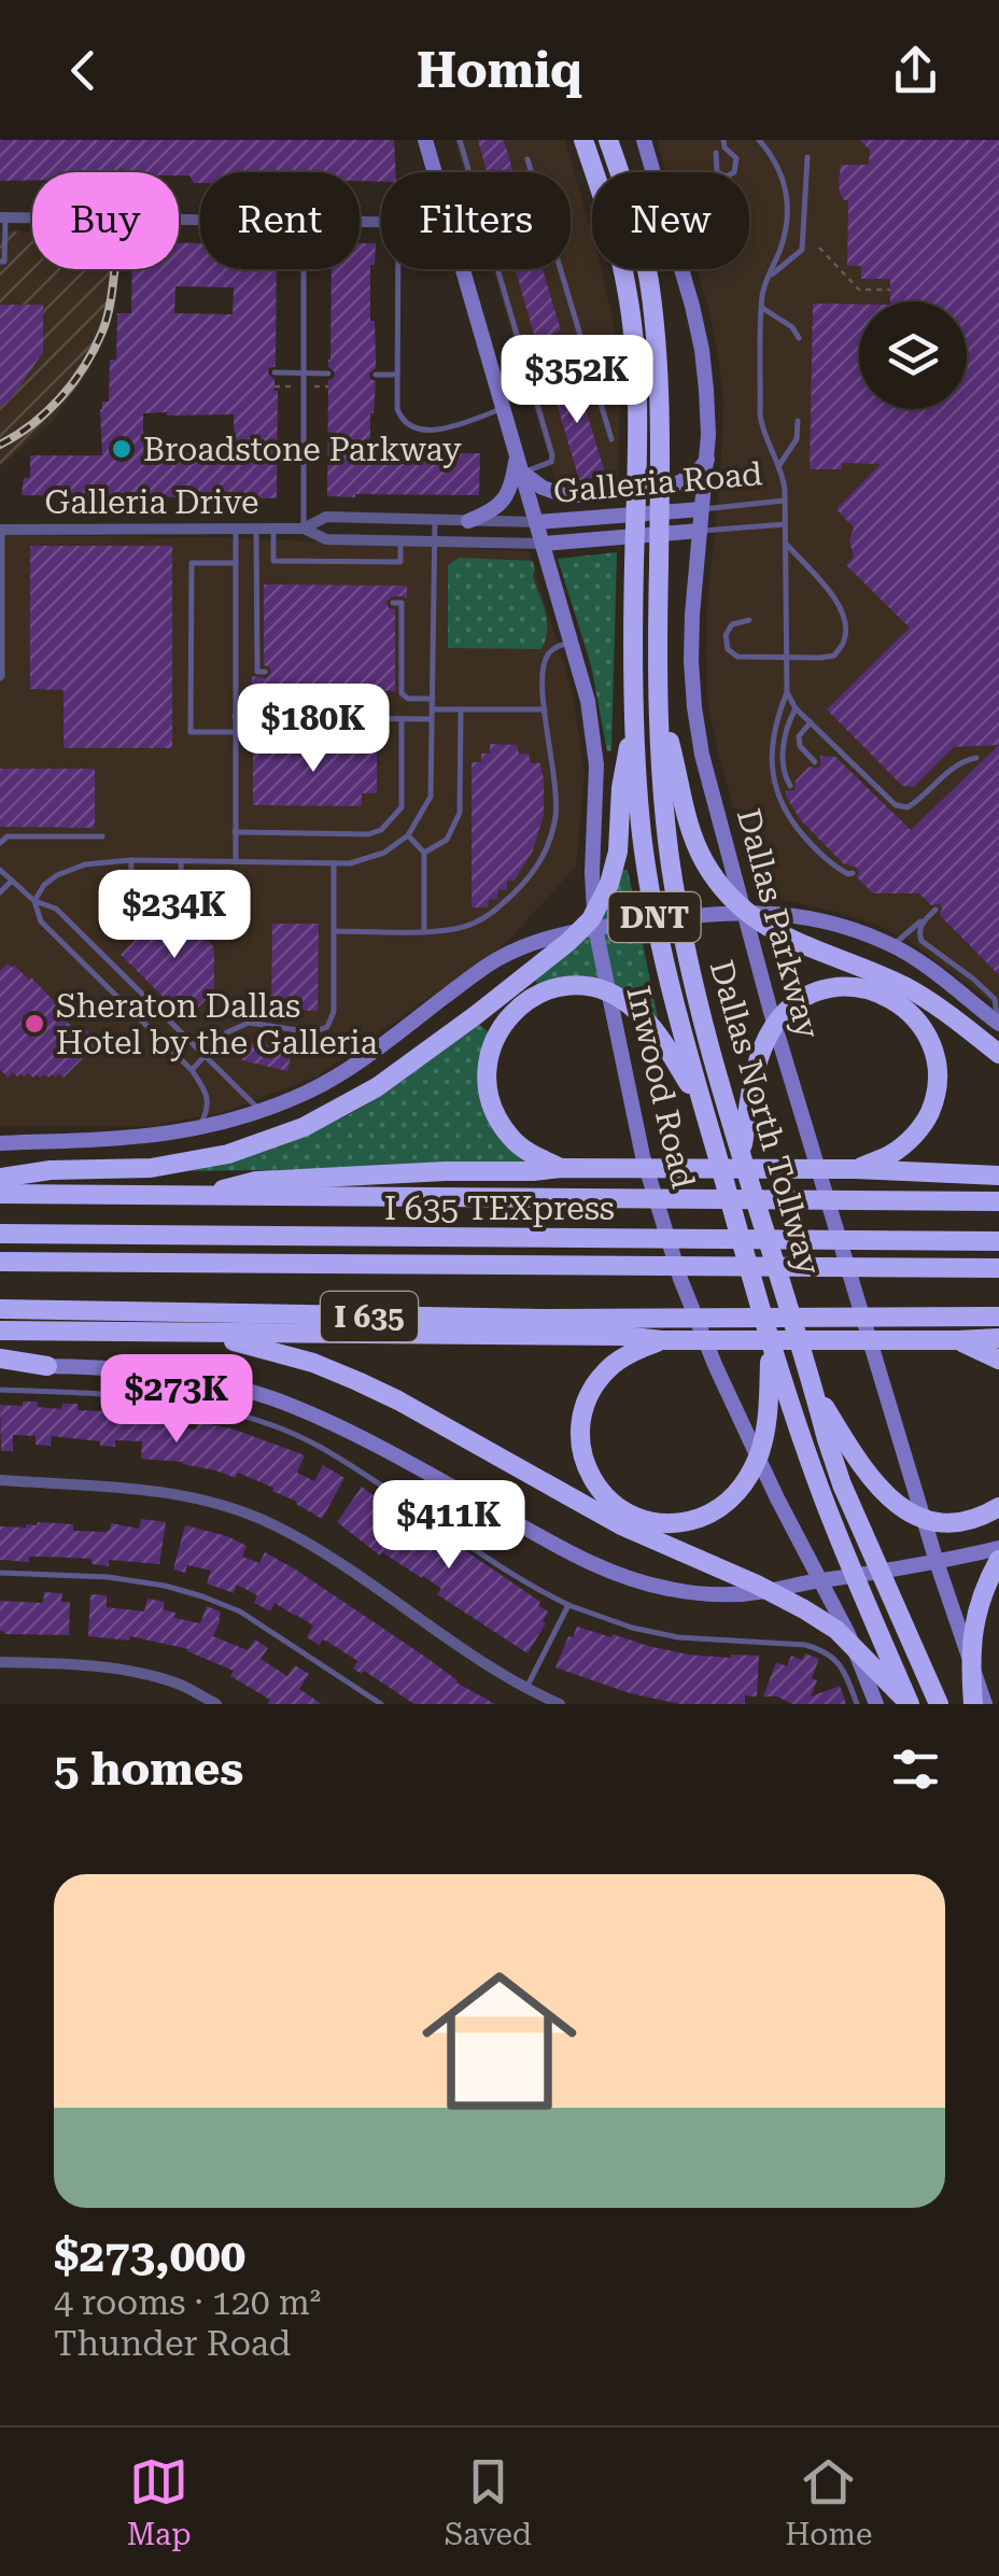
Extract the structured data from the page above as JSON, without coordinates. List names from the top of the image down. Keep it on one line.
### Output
{"streets":{"highway":["DNT","Dallas North Tollway","I 635 TEXpress","I 635"],"main road":["Galleria Road","Dallas Parkway","Inwood Road"],"street":["Galleria Drive"]},"crossings":[["Galleria Road","Galleria Drive"],["Galleria Road","Dallas Parkway"],["Galleria Road","Inwood Road"],["Galleria Drive","Inwood Road"]],"places":["Broadstone Parkway","Sheraton Dallas Hotel by the Galleria"],"page":{"header":"Homiq","chip":["Buy","Rent","Filters","New"],"price":["$352K","$180K","$234K","$273K","$411K"],"heading":"5 homes","list":[{"name":"$273,000","note":"4 rooms · 120 m² · Thunder Road"}],"tabs":["Map","Saved","Home"]}}
